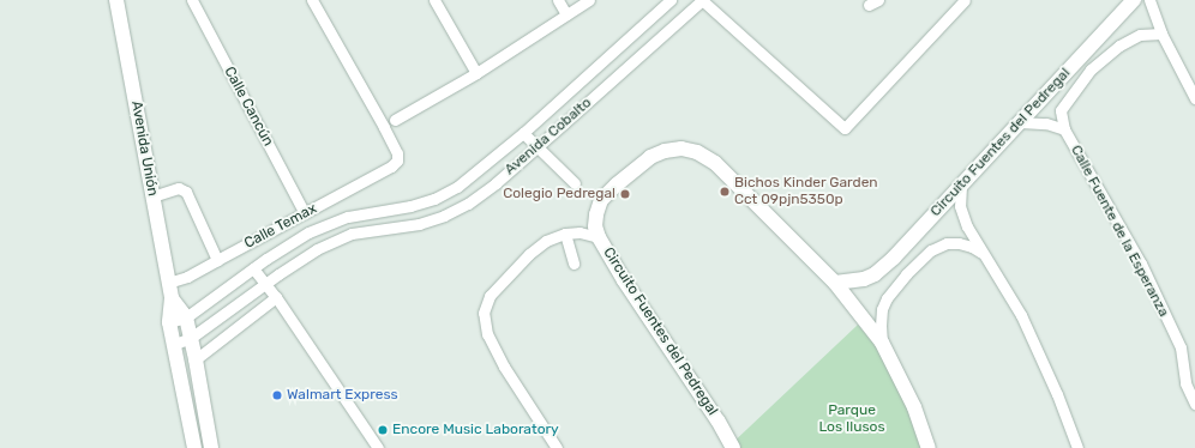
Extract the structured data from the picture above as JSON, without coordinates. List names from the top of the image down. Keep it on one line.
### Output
{"streets":{"street":["Calle Cancún","Avenida Cobalto","Circuito Fuentes del Pedregal","Avenida Unión","Calle Temax","Calle Fuente de la Esperanza"]},"crossings":[["Calle Cancún","Calle Temax"],["Avenida Cobalto","Avenida Unión"],["Circuito Fuentes del Pedregal","Calle Fuente de la Esperanza"],["Avenida Unión","Calle Temax"]],"parks":["Parque Los Ilusos"],"places":["Bichos Kinder Garden Cct 09pjn5350p","Colegio Pedregal","Walmart Express","Encore Music Laboratory"]}
